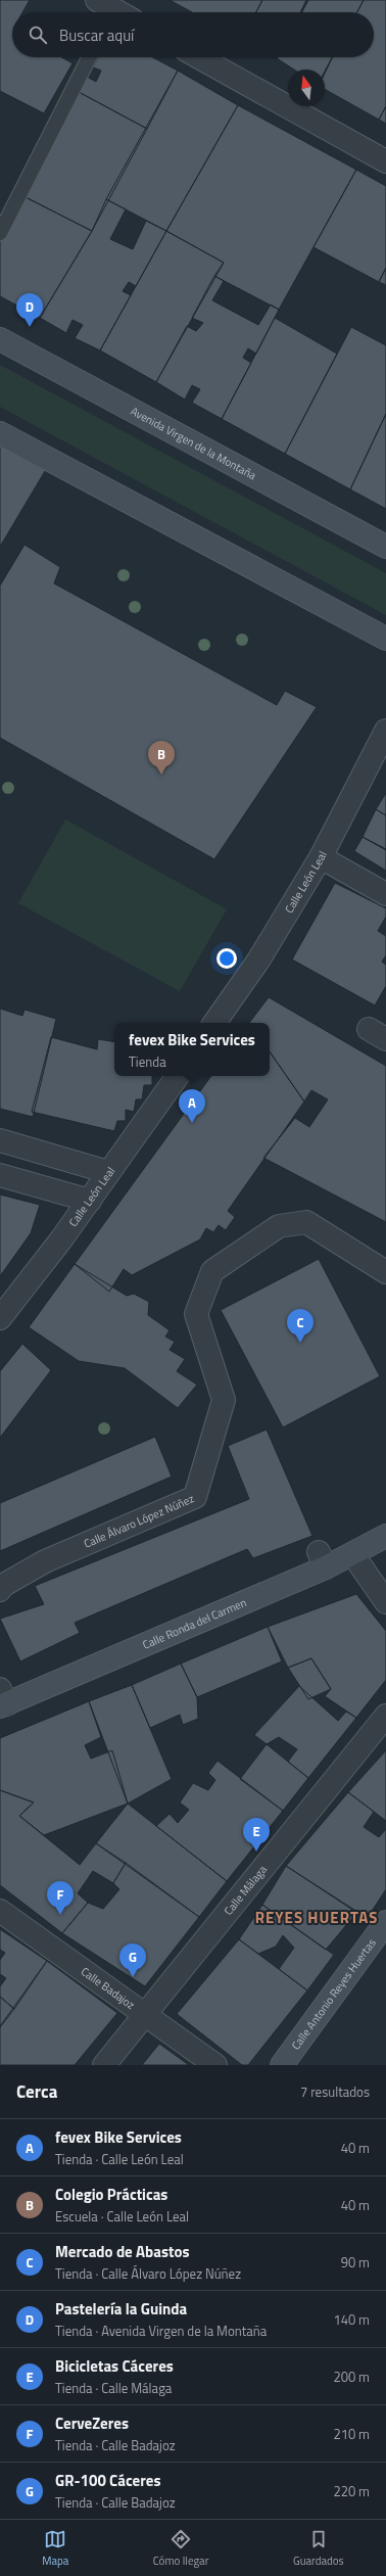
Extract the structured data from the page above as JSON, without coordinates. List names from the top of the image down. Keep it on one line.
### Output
{"streets":{"main road":["Avenida Virgen de la Montaña","Calle Ronda del Carmen","Calle Antonio Reyes Huertas"],"street":["Calle León Leal","Calle Álvaro López Núñez","Calle Málaga","Calle Badajoz"]},"crossings":[["Calle Málaga","Calle Badajoz"]],"districts":["REYES HUERTAS"],"north":"top","page":{"search":"Buscar aquí","pins":["D","B","A","C","E","F","G"],"popup":["fevex Bike Services","Tienda"],"heading":["Cerca","7 resultados"],"list":[{"mark":"A","name":"fevex Bike Services","note":"Tienda · Calle León Leal","value":"40 m"},{"mark":"B","name":"Colegio Prácticas","note":"Escuela · Calle León Leal","value":"40 m"},{"mark":"C","name":"Mercado de Abastos","note":"Tienda · Calle Álvaro López Núñez","value":"90 m"},{"mark":"D","name":"Pastelería la Guinda","note":"Tienda · Avenida Virgen de la Montaña","value":"140 m"},{"mark":"E","name":"Bicicletas Cáceres","note":"Tienda · Calle Málaga","value":"200 m"},{"mark":"F","name":"CerveZeres","note":"Tienda · Calle Badajoz","value":"210 m"},{"mark":"G","name":"GR-100 Cáceres","note":"Tienda · Calle Badajoz","value":"220 m"}],"nav":["Mapa","Cómo llegar","Guardados"]}}
